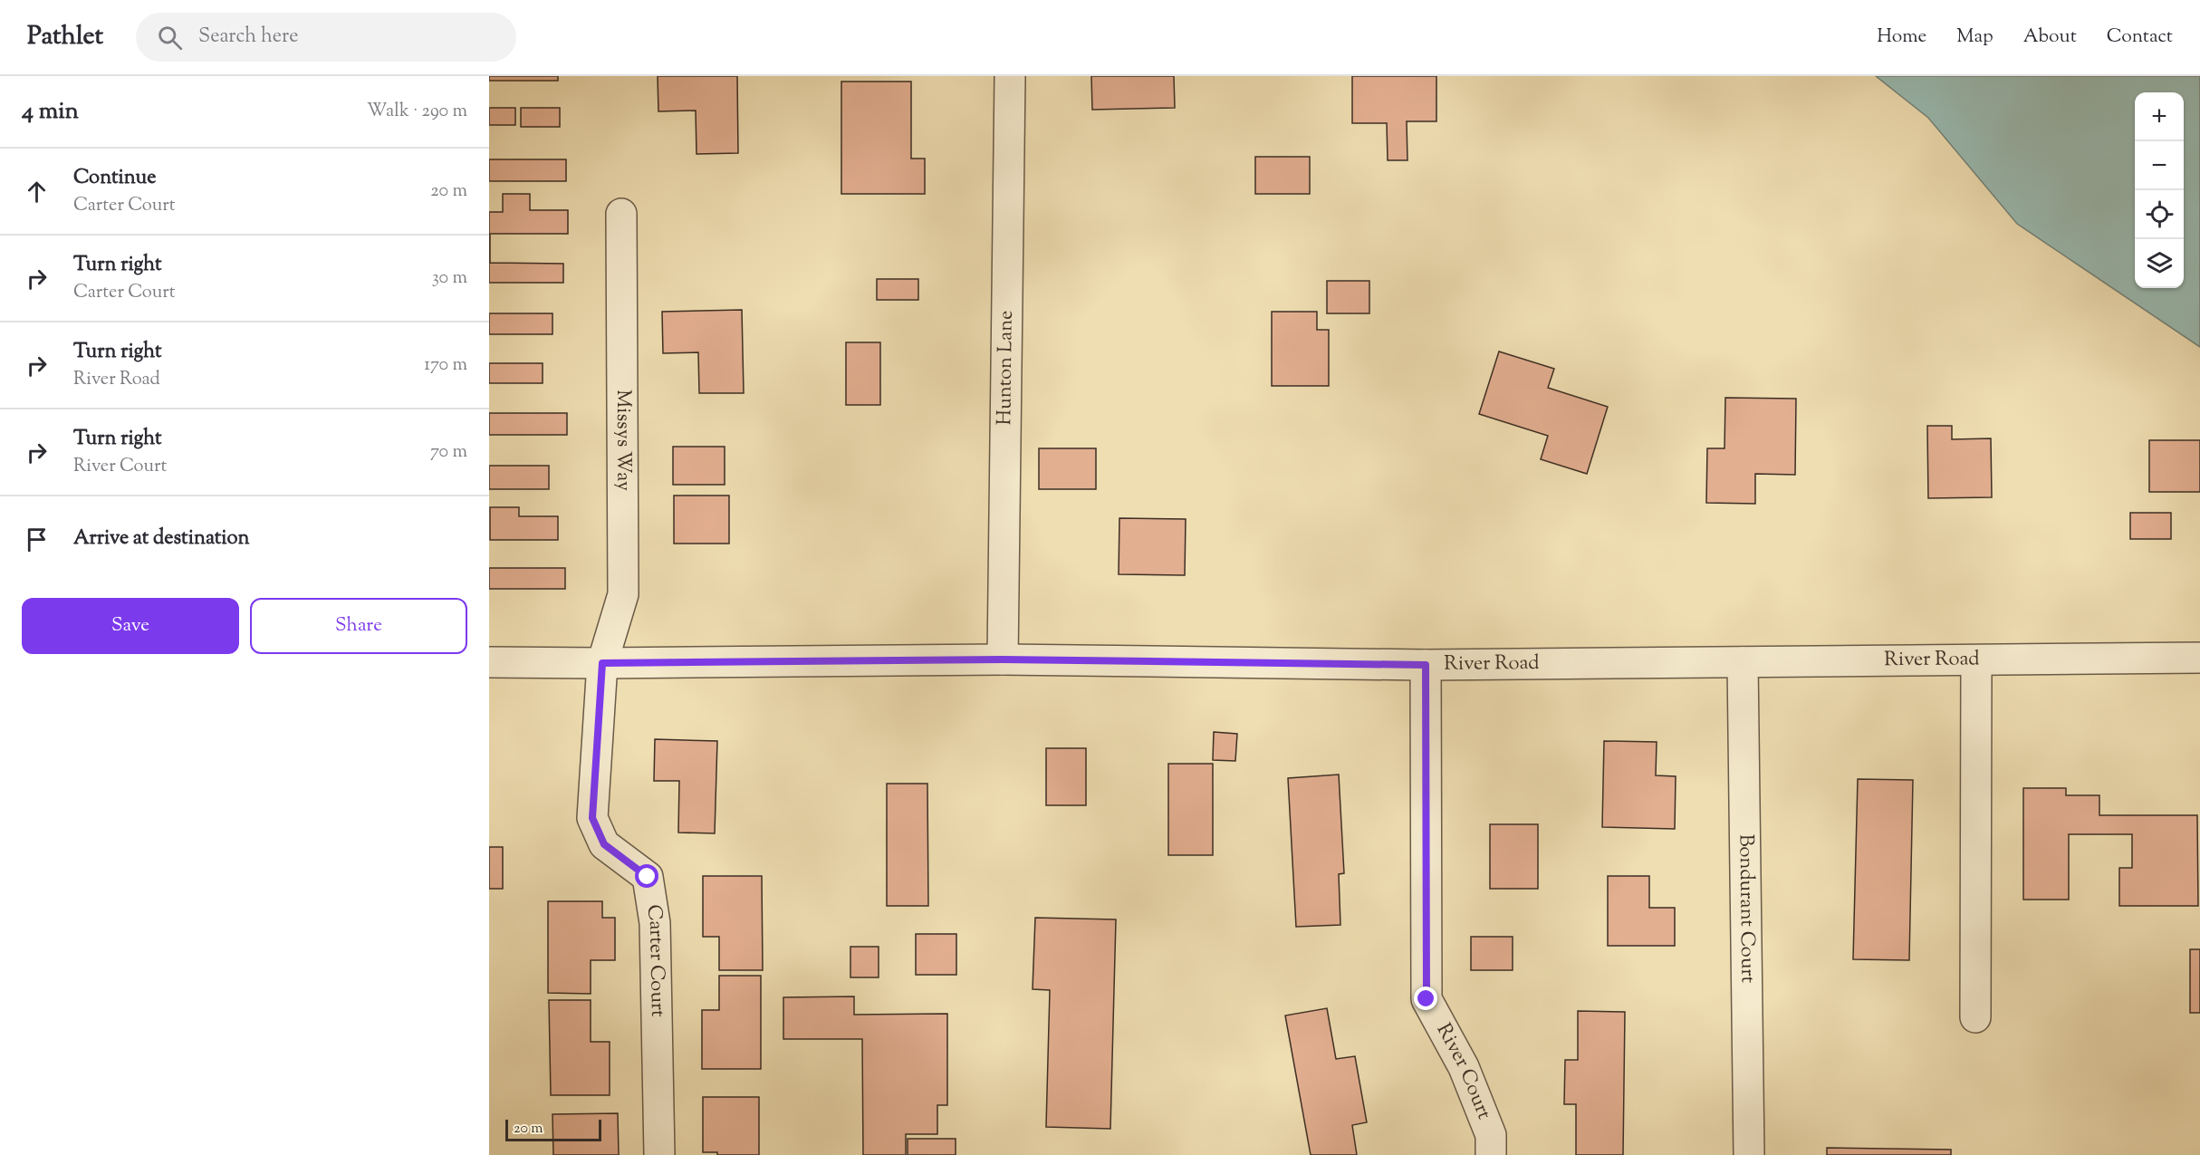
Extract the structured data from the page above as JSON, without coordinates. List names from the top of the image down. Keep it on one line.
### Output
{"streets":{"street":["Hunton Lane","Missys Way","River Road","Bondurant Court","Carter Court","River Court"]},"crossings":[["Hunton Lane","River Road"],["Missys Way","River Road"],["Missys Way","Carter Court"],["River Road","Bondurant Court"],["River Road","Carter Court"],["River Road","River Court"]],"scale_bar":"20 m","page":{"header":"Pathlet","search":"Search here","nav":["Home","Map","About","Contact"],"heading":["4 min","Walk · 290 m"],"map_buttons":["+","−"],"list":[["Continue","Carter Court","20 m"],["Turn right","Carter Court","30 m"],["Turn right","River Road","170 m"],["Turn right","River Court","70 m"],"Arrive at destination"],"buttons":["Save","Share"],"scale":"20 m"}}
